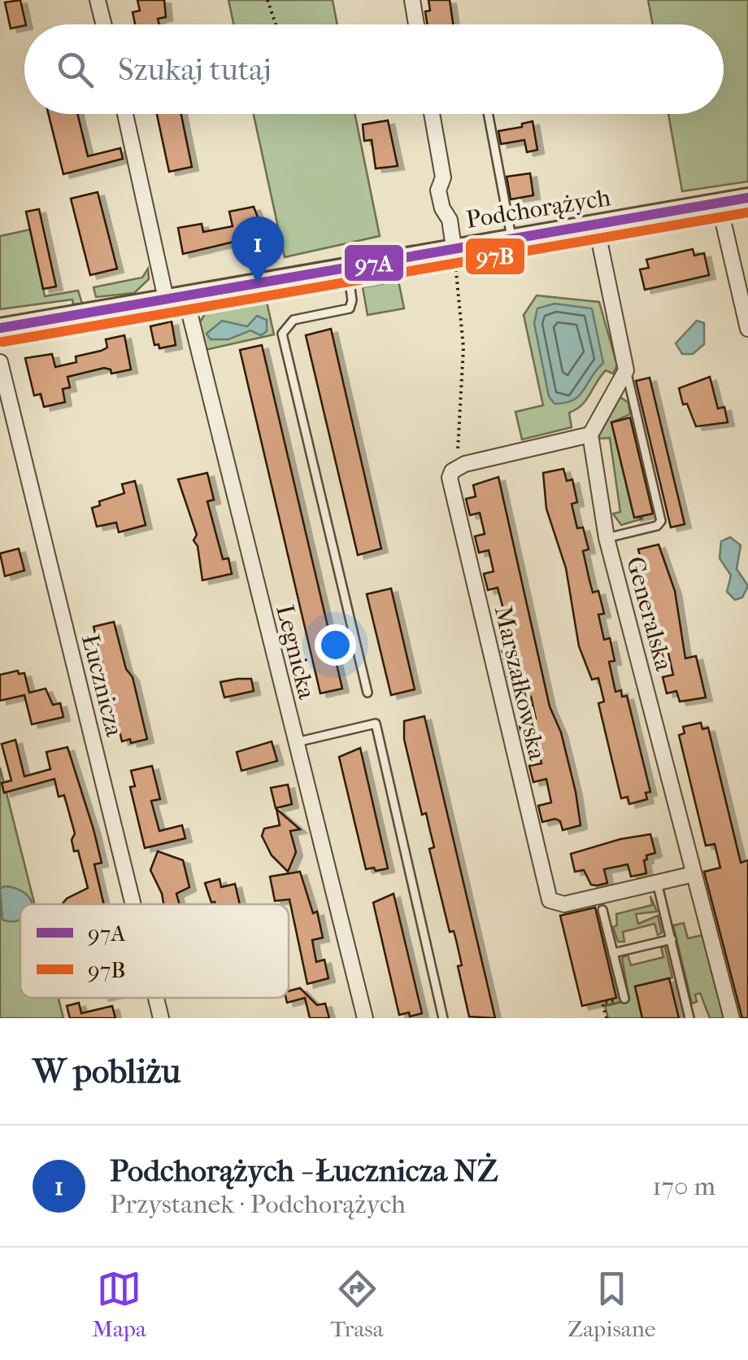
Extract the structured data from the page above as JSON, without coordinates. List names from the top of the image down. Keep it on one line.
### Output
{"streets":{"street":["Podchorążych","Generalska","Legnicka","Marszałkowska","Łucznicza"]},"crossings":[["Podchorążych","Legnicka"],["Generalska","Marszałkowska"]],"lines":["transit line 97A","transit line 97B"],"legend":["97A","97B"],"page":{"search":"Szukaj tutaj","pins":"1","heading":"W pobliżu","list":[{"mark":"1","name":"Podchorążych - Łucznicza NŻ","note":"Przystanek · Podchorążych","value":"170 m"}],"nav":["Mapa","Trasa","Zapisane"]}}
